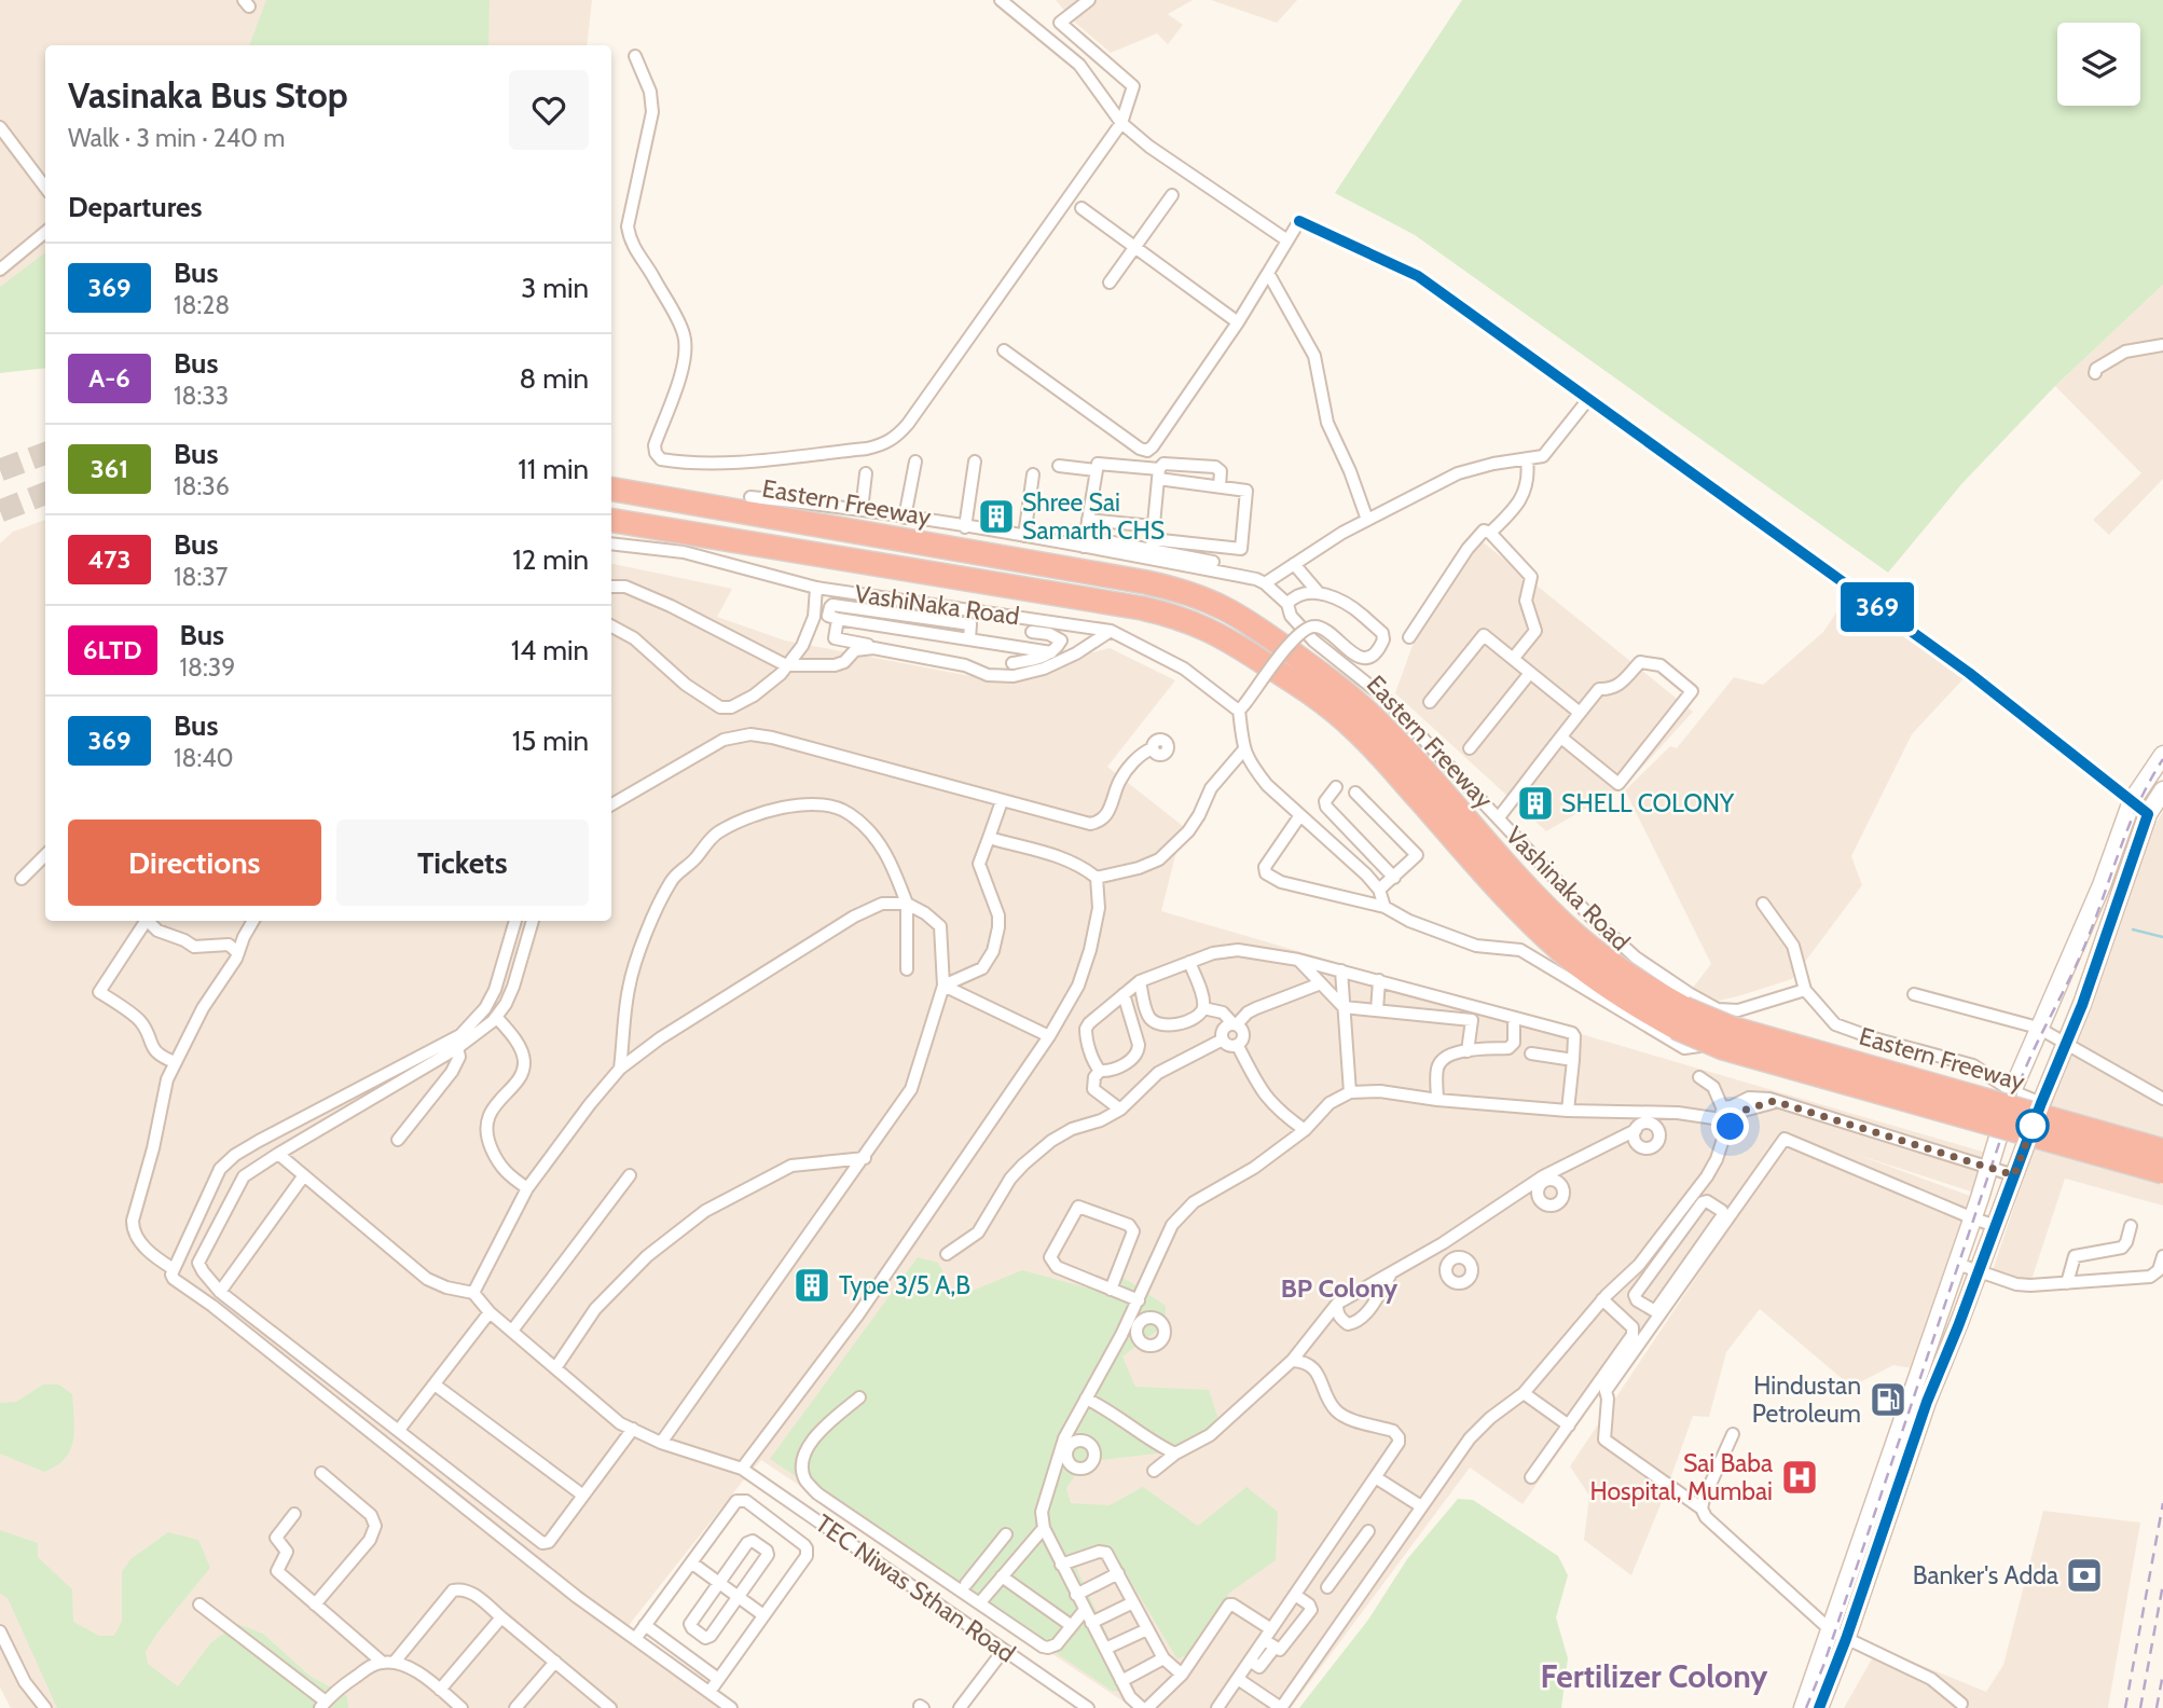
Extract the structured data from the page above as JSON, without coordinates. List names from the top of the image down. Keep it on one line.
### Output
{"streets":{"highway":["Eastern Freeway"],"street":["VashiNaka Road","Vashinaka Road","TEC Niwas Sthan Road"]},"districts":["BP Colony","Fertilizer Colony"],"places":{"building":["Shree Sai Samarth CHS","SHELL COLONY","Type 3/5 A,B"],"fuel station":["Hindustan Petroleum"],"hospital":["Sai Baba Hospital, Mumbai"],"bank":["Banker's Adda"]},"lines":["bus line 369"],"page":{"on_map":"369","heading":[["Vasinaka Bus Stop","Walk · 3 min · 240 m"],"Departures"],"list":[{"mark":"369","name":"Bus","note":"18:28","value":"3 min"},{"mark":"A-6","name":"Bus","note":"18:33","value":"8 min"},{"mark":"361","name":"Bus","note":"18:36","value":"11 min"},{"mark":"473","name":"Bus","note":"18:37","value":"12 min"},{"mark":"6LTD","name":"Bus","note":"18:39","value":"14 min"},{"mark":"369","name":"Bus","note":"18:40","value":"15 min"}],"buttons":["Directions","Tickets"]}}
